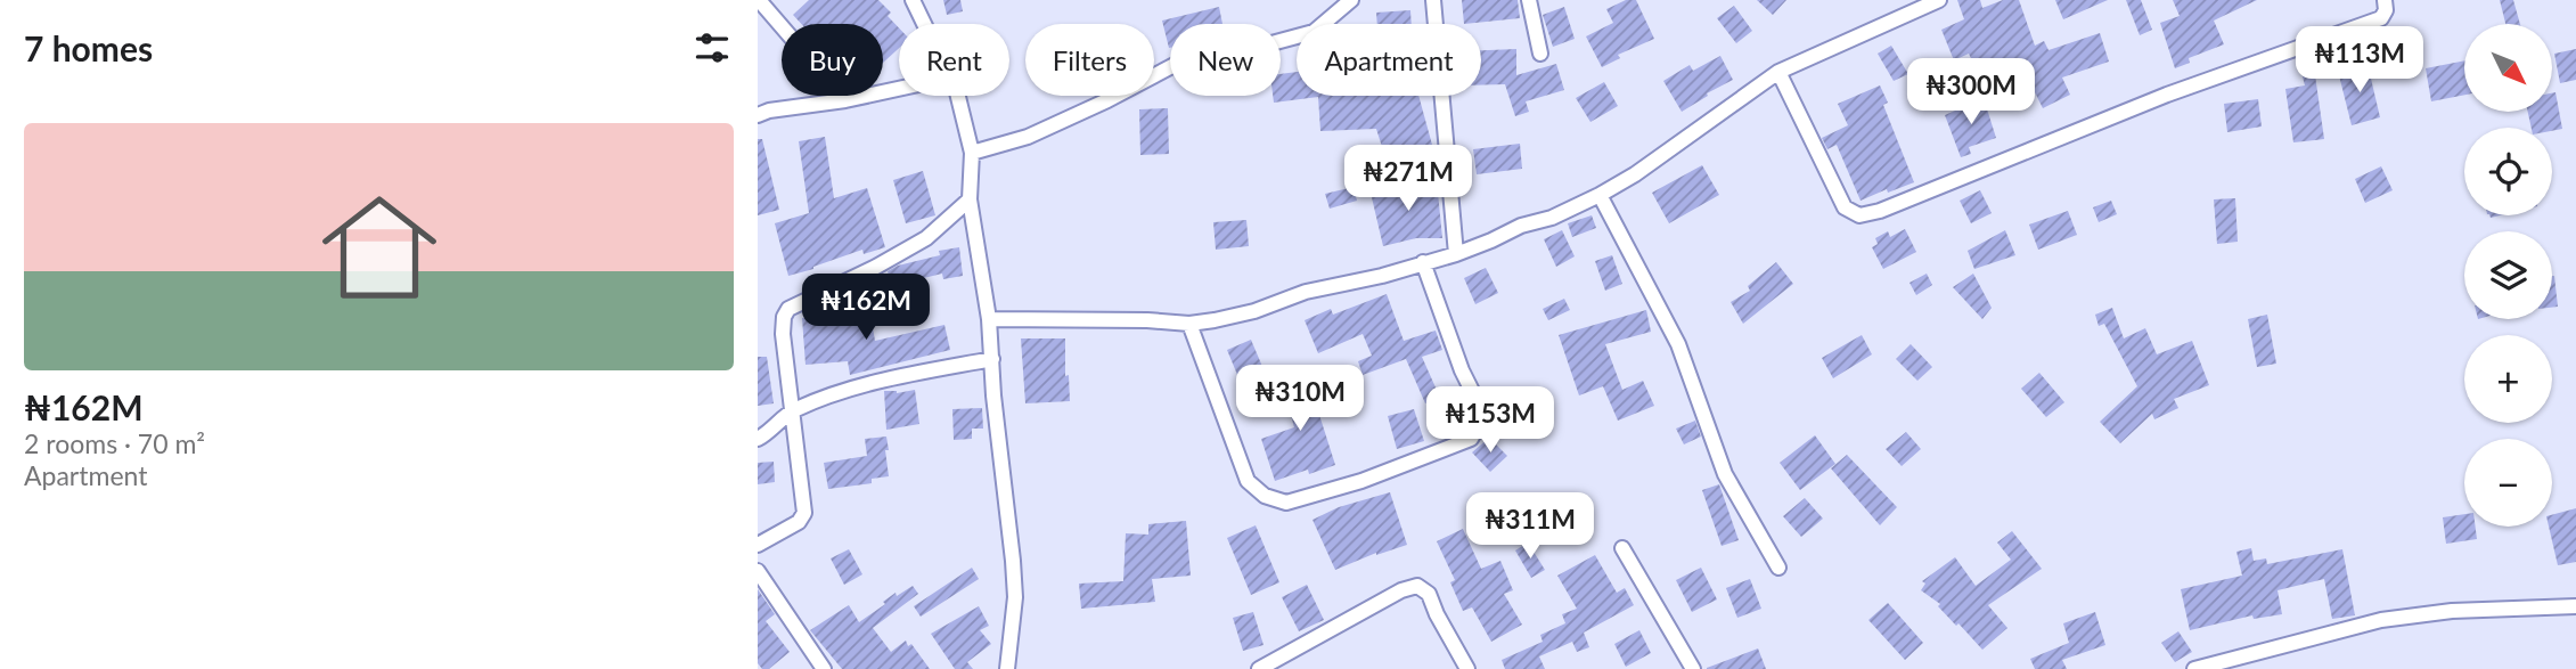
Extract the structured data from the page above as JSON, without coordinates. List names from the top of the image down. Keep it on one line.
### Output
{"north":"bottom right","page":{"heading":"7 homes","map_buttons":["+","−"],"chip":["Buy","Rent","Filters","New","Apartment"],"price":["₦113M","₦300M","₦271M","₦162M","₦310M","₦153M","₦311M"],"list":[{"name":"₦162M","note":"2 rooms · 70 m² · Apartment"}]}}
